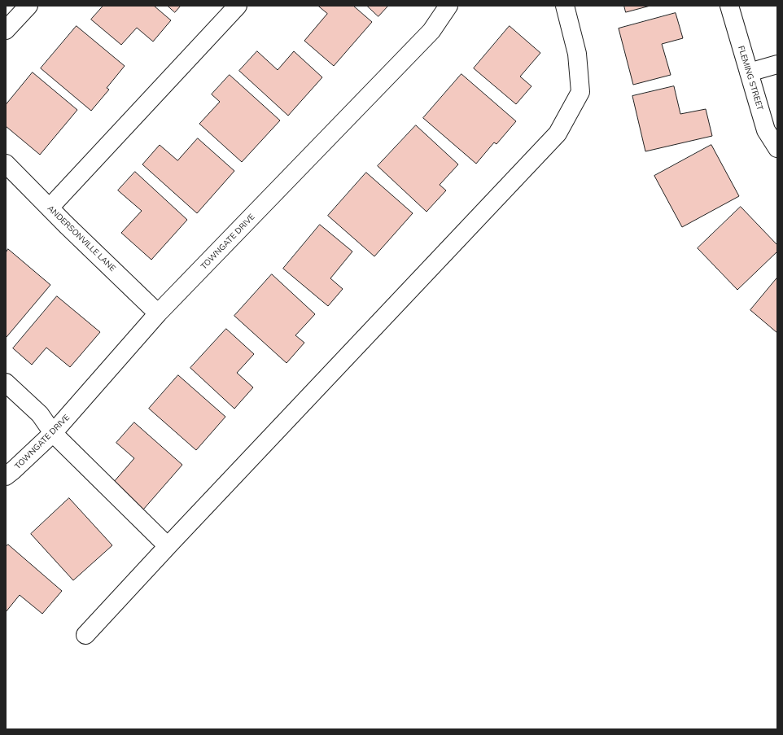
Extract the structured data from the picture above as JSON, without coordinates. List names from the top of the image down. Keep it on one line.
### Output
{"streets":{"street":["FLEMING STREET","ANDERSONVILLE LANE","TOWNGATE DRIVE"]},"crossings":[["ANDERSONVILLE LANE","TOWNGATE DRIVE"]]}
